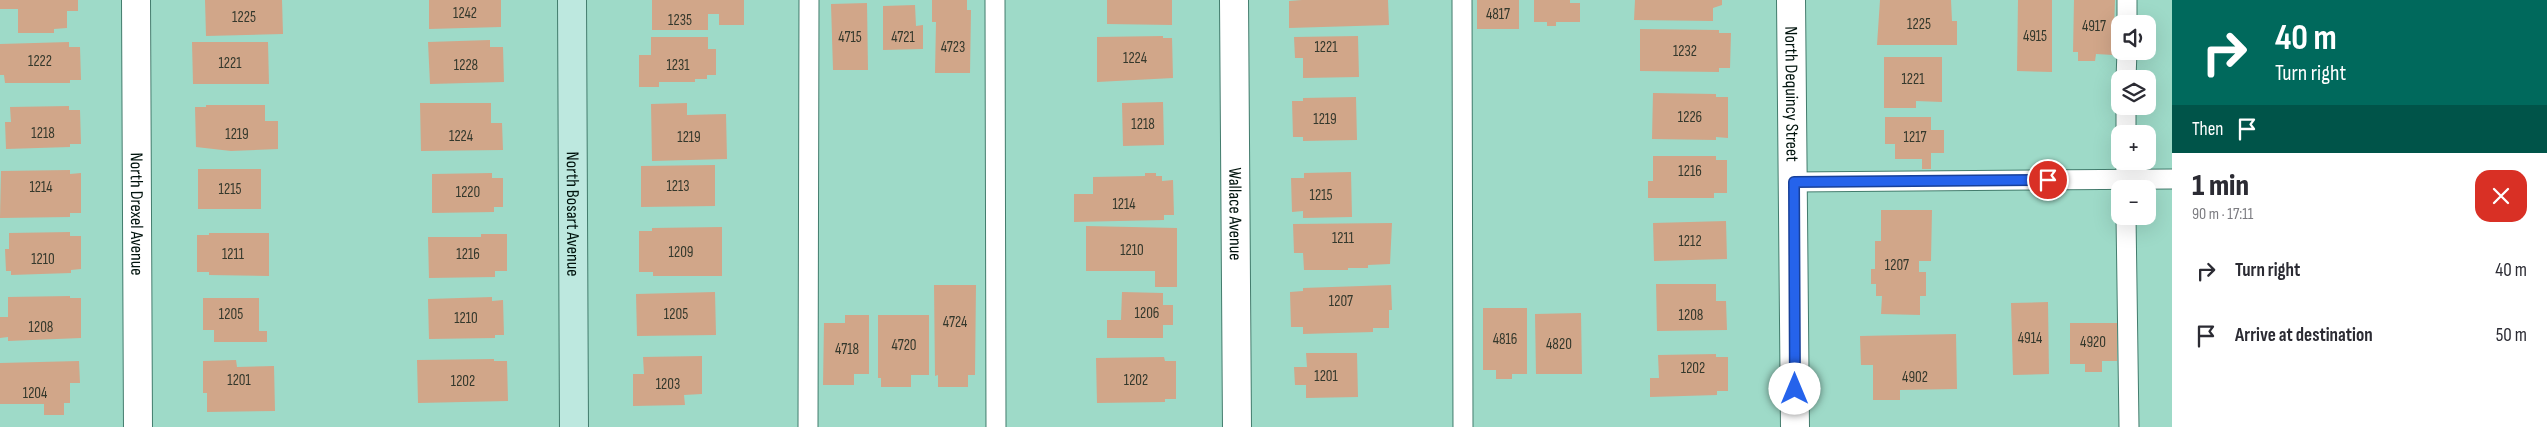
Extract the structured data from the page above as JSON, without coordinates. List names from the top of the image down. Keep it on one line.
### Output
{"streets":{"street":["North Dequincy Street","North Bosart Avenue","North Drexel Avenue","Wallace Avenue"]},"house_numbers":["1242","4817","1225","1235","1225","4917","4915","4715","4721","4723","1221","1232","1224","1222","1221","1228","1231","1221","1226","1219","1218","1218","1219","1224","1219","1217","1216","1213","1214","1215","1220","1215","1214","1211","1212","1210","1209","1211","1216","1210","1207","1207","1206","1205","1205","1208","1210","4724","1208","4914","4816","4920","4820","4720","4718","1202","1201","4902","1201","1202","1202","1203","1204"],"page":{"turn":["40 m","Turn right"],"map_buttons":["+","−"],"then":"Then","heading":["1 min","90 m · 17:11"],"list":[{"name":"Turn right","value":"40 m"},{"name":"Arrive at destination","value":"50 m"}]}}
